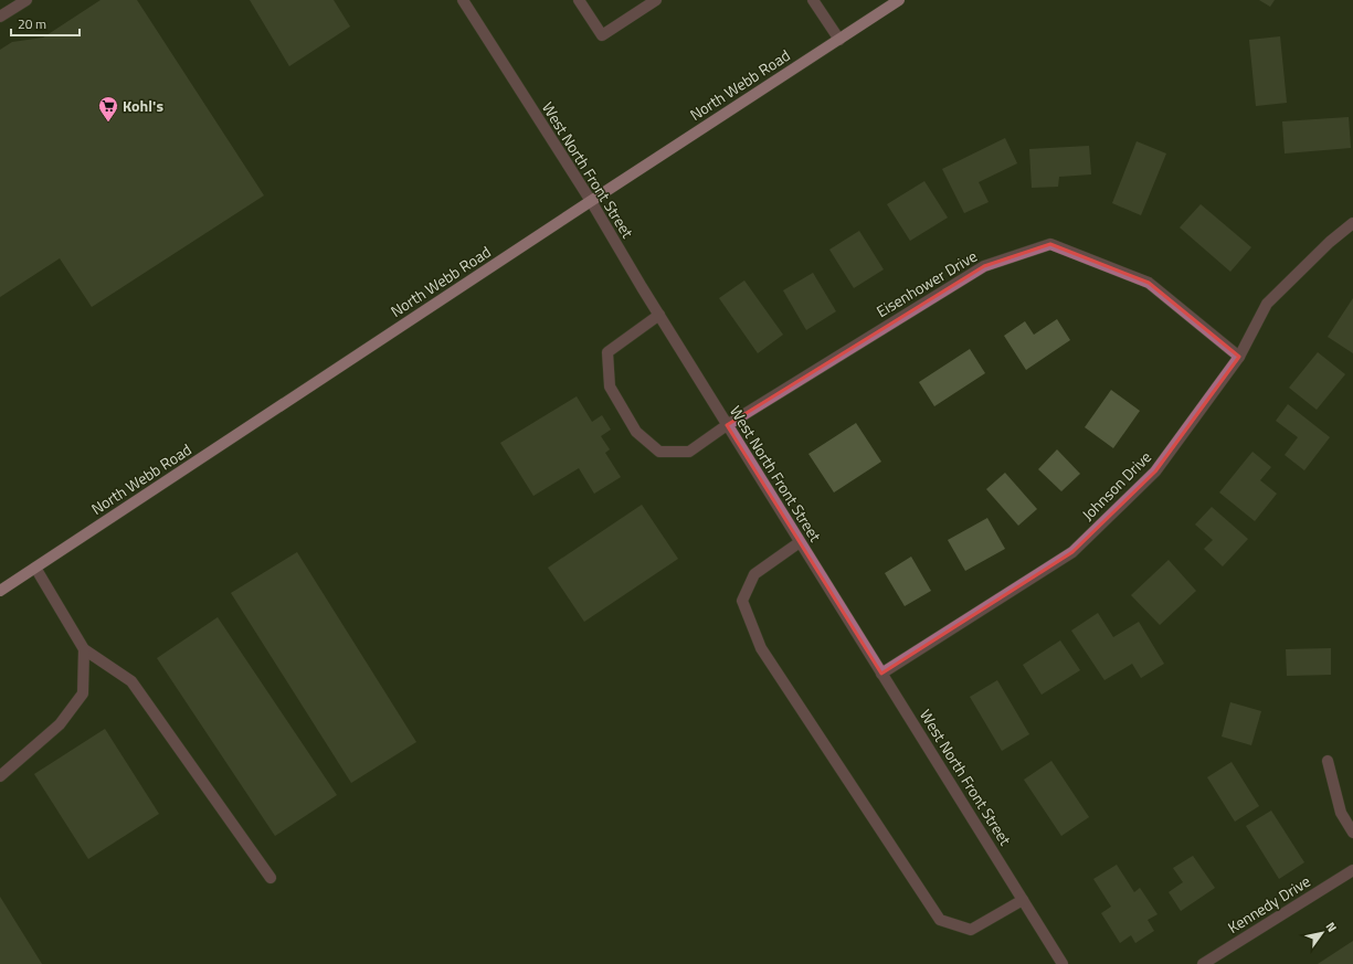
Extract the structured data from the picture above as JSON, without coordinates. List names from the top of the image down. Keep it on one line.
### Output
{"streets":{"main road":["North Webb Road"],"street":["West North Front Street","Eisenhower Drive","Johnson Drive","Kennedy Drive"]},"crossings":[["North Webb Road","West North Front Street"],["West North Front Street","Eisenhower Drive"],["West North Front Street","Johnson Drive"],["Eisenhower Drive","Johnson Drive"]],"places":{"supermarket":["Kohl's"]},"scale_bar":"20 m","north":"top right"}
